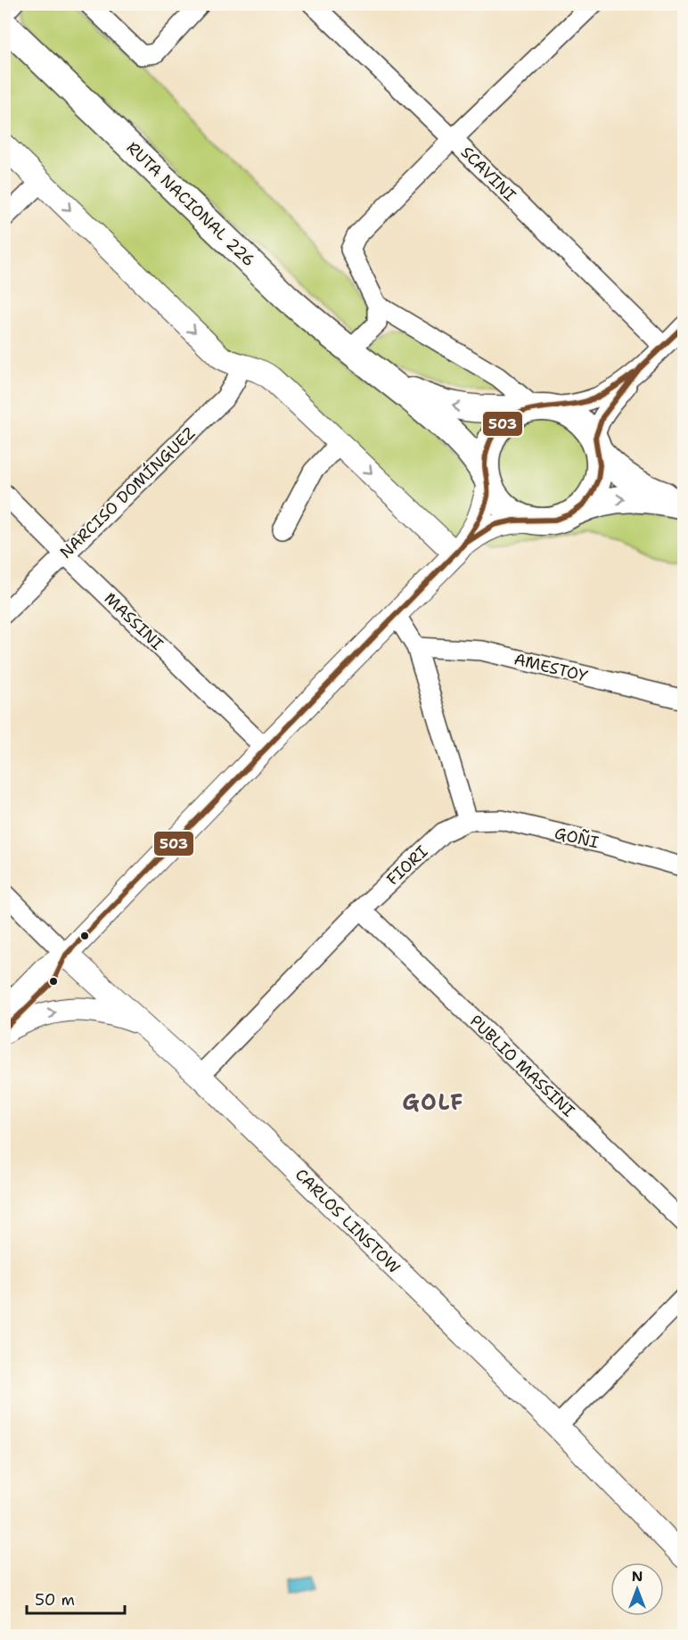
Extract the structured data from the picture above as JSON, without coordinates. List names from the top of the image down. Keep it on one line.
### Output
{"streets":{"highway":["RUTA NACIONAL 226"],"main road":["CARLOS LINSTOW"],"street":["SCAVINI","NARCISO DOMÍNGUEZ","MASSINI","AMESTOY","GOÑI","FIORI","PUBLIO MASSINI"]},"crossings":[["NARCISO DOMÍNGUEZ","MASSINI"],["GOÑI","FIORI"],["FIORI","PUBLIO MASSINI"],["FIORI","CARLOS LINSTOW"]],"districts":["GOLF"],"lines":["transit line 503"],"scale_bar":"50 m","north":"top"}
